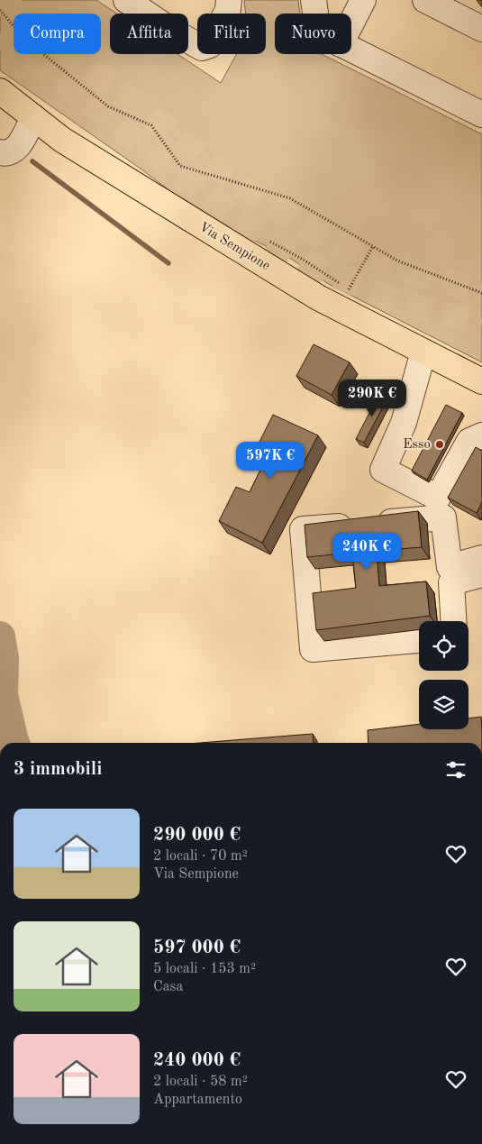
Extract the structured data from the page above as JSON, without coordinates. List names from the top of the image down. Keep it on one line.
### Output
{"streets":{"main road":["Via Sempione"]},"places":["Esso"],"page":{"chip":["Compra","Affitta","Filtri","Nuovo"],"price":["290K €","597K €","240K €"],"heading":"3 immobili","list":[{"name":"290 000 €","note":"2 locali · 70 m² · Via Sempione"},{"name":"597 000 €","note":"5 locali · 153 m² · Casa"},{"name":"240 000 €","note":"2 locali · 58 m² · Appartamento"}]}}
